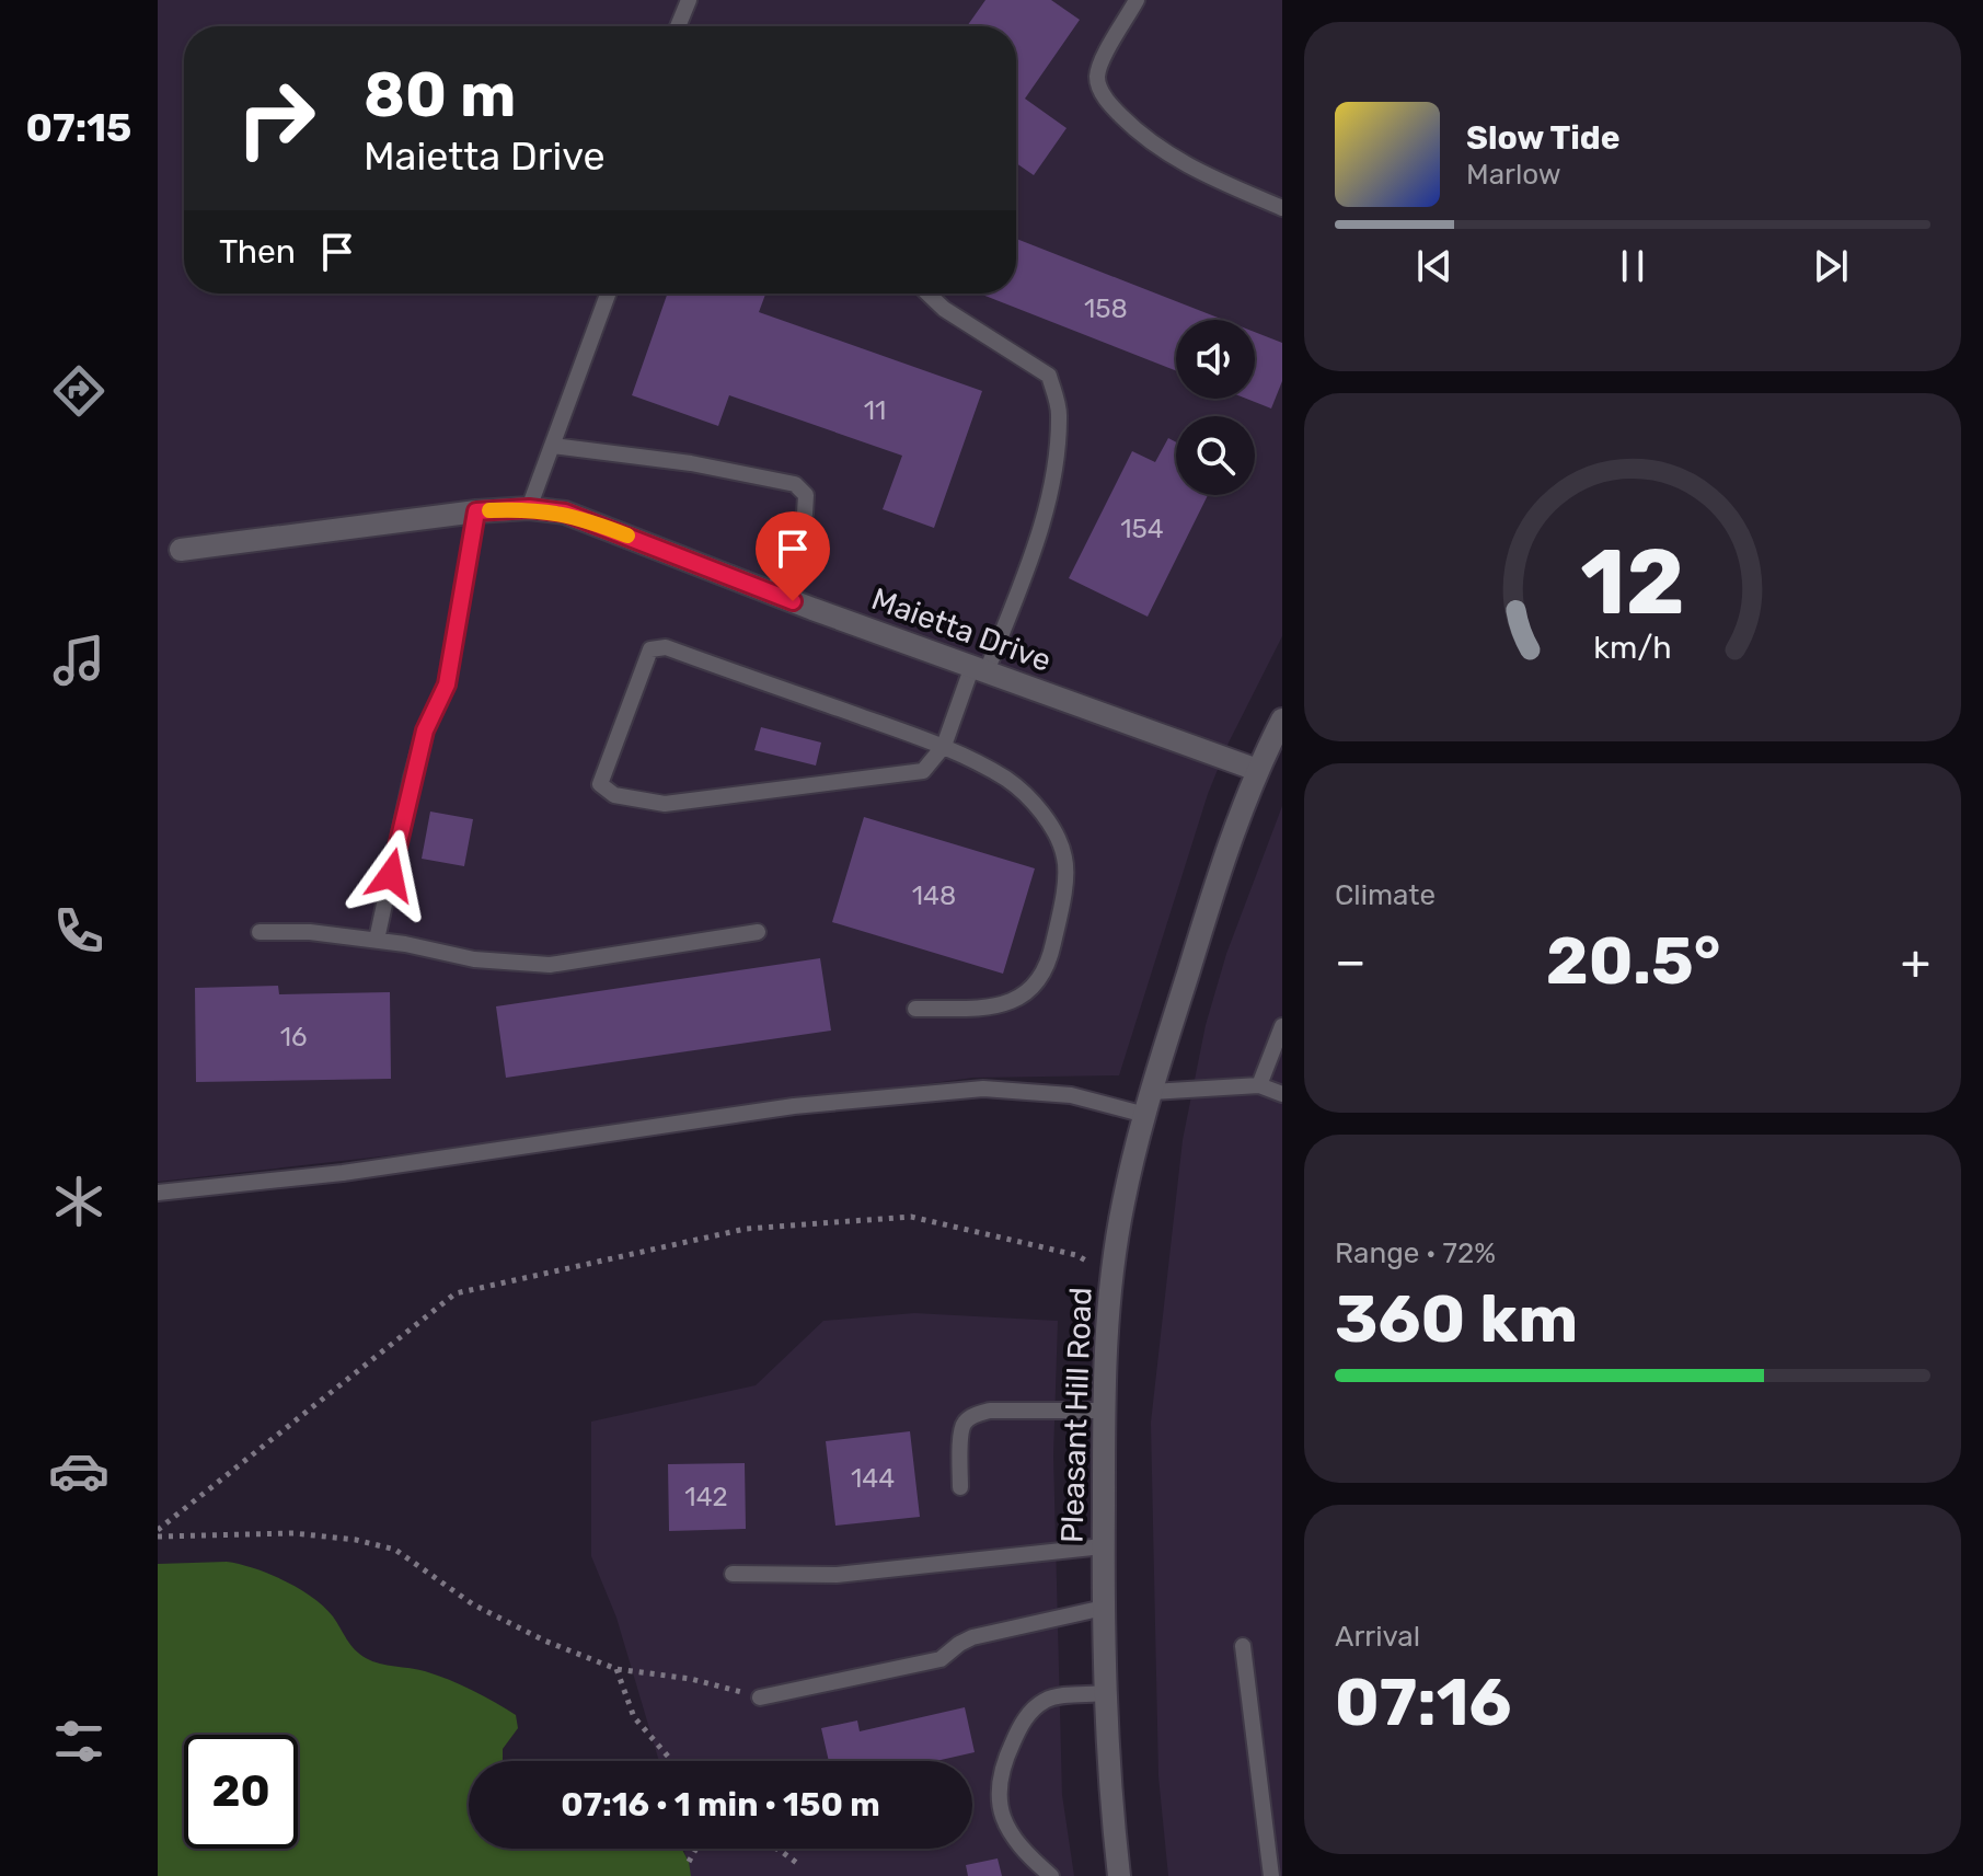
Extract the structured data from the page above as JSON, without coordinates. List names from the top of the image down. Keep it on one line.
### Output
{"streets":{"street":["Maietta Drive","Pleasant Hill Road"]},"crossings":[["Maietta Drive","Pleasant Hill Road"]],"house_numbers":["158","11","154","148","16","144","142"],"page":{"tabs":"07:15","turn":["80 m","Maietta Drive"],"song":["Slow Tide","Marlow"],"then":"Then","tile":["Climate",["Range · 72%","360 km"],["Arrival","07:16"]],"heat":["−","20.5°","+"],"limit":"20","trip":"07:16 · 1 min · 150 m","gauge":["12","km/h"]}}
